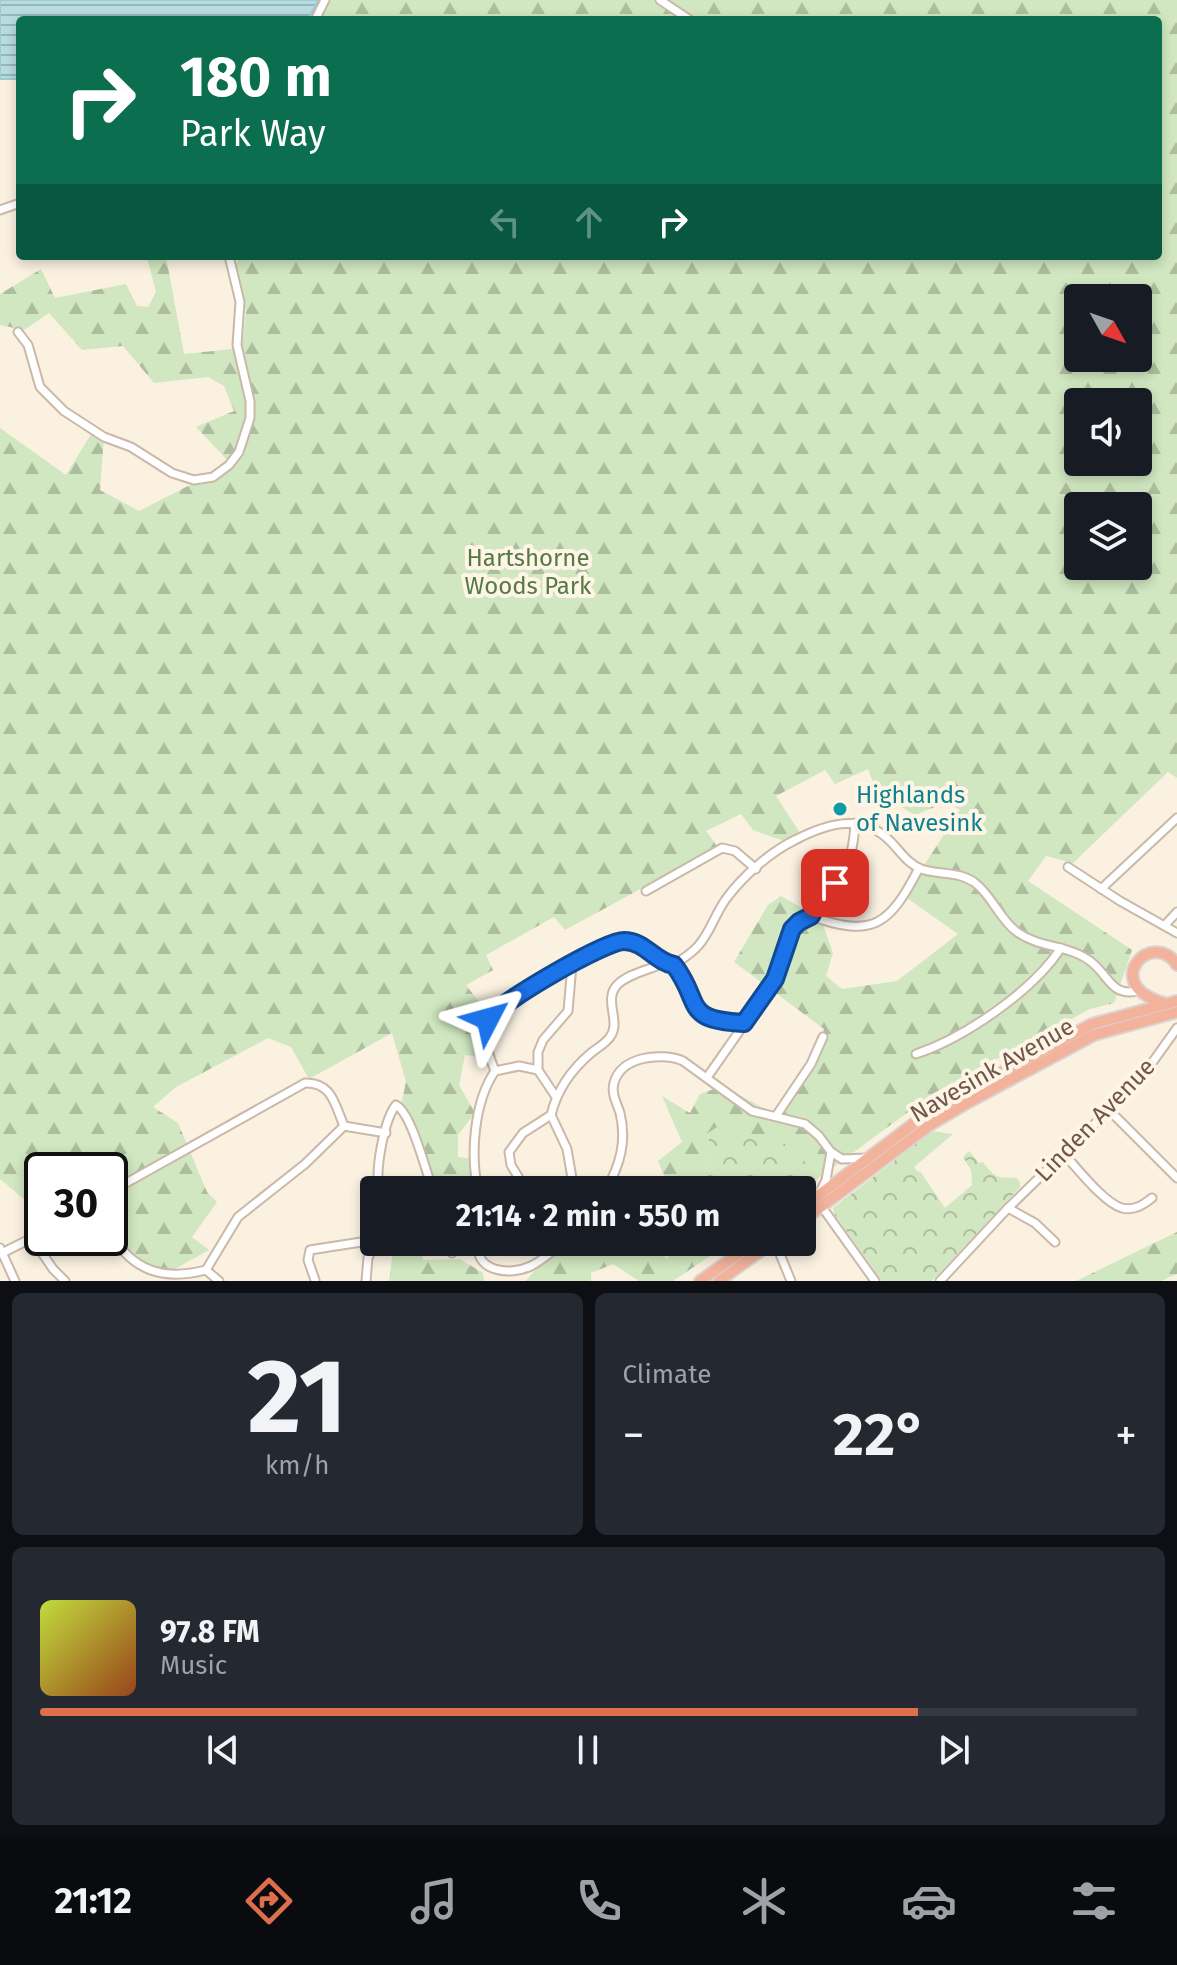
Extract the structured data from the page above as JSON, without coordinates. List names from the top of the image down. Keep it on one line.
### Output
{"streets":{"highway":["Navesink Avenue"],"street":["Linden Avenue"]},"parks":["Hartshorne Woods Park"],"places":["Highlands of Navesink"],"north":"bottom right","page":{"turn":["180 m","Park Way"],"limit":"30","trip":"21:14 · 2 min · 550 m","tile":[["21","km/h"],"Climate"],"heat":["−","22°","+"],"song":["97.8 FM","Music"],"tabs":"21:12"}}
